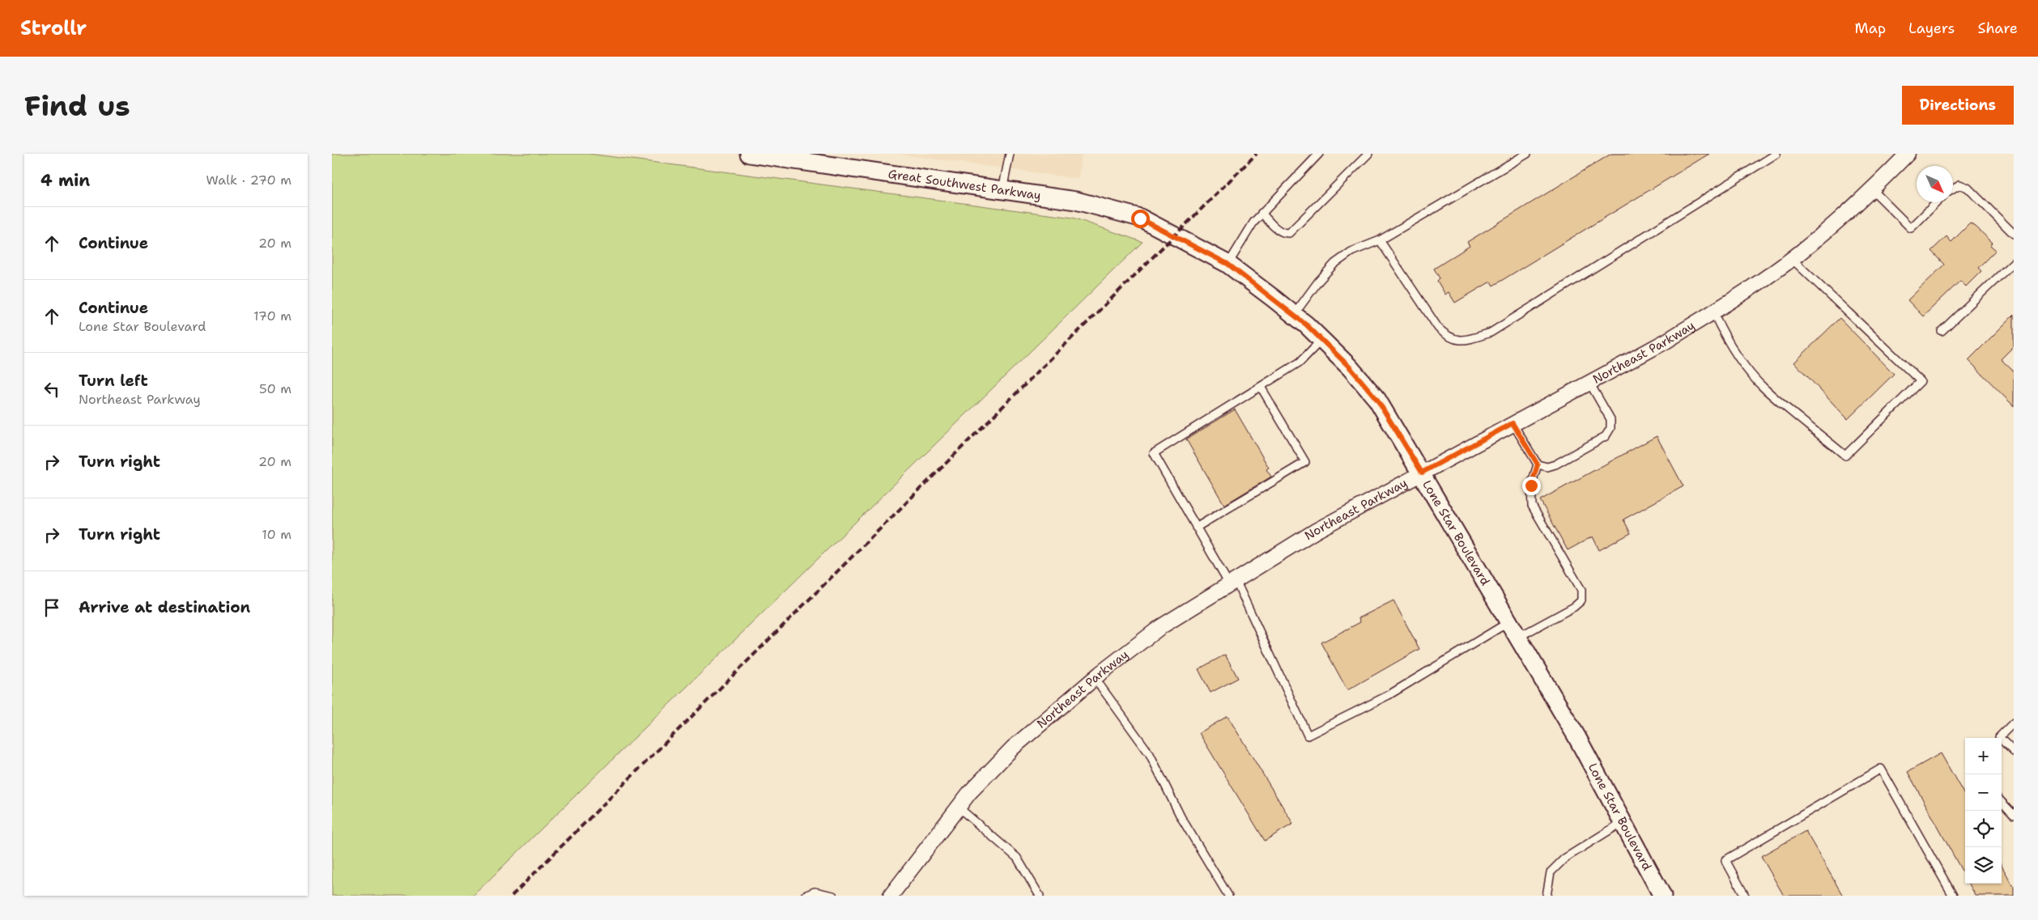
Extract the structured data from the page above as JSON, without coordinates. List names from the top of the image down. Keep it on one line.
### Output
{"streets":{"street":["Great Southwest Parkway","Northeast Parkway","Lone Star Boulevard"]},"crossings":[["Great Southwest Parkway","Lone Star Boulevard"],["Northeast Parkway","Lone Star Boulevard"]],"north":"bottom right","page":{"header":"Strollr","nav":["Map","Layers","Share"],"buttons":"Directions","title":"Find us","heading":["4 min","Walk · 270 m"],"list":[["Continue","20 m"],["Continue","Lone Star Boulevard","170 m"],["Turn left","Northeast Parkway","50 m"],["Turn right","20 m"],["Turn right","10 m"],"Arrive at destination"],"map_buttons":["+","−"]}}
